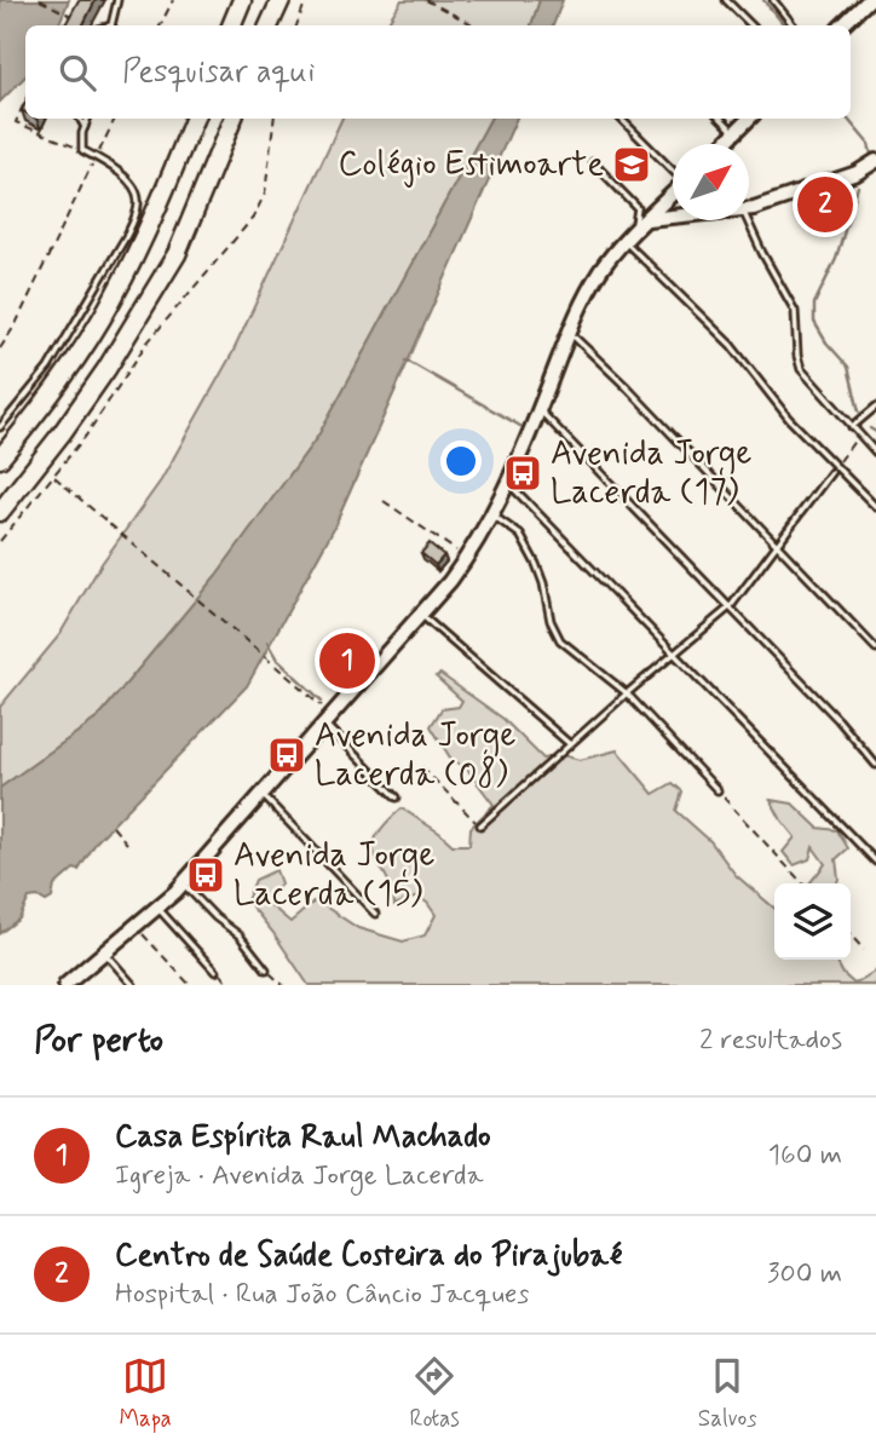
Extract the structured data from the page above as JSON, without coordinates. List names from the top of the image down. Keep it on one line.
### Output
{"places":{"school or university":["Colégio Estimoarte"],"bus stop":["Avenida Jorge Lacerda (17)","Avenida Jorge Lacerda (08)","Avenida Jorge Lacerda (15)"]},"north":"top right","page":{"search":"Pesquisar aqui","pins":["2","1"],"heading":["Por perto","2 resultados"],"list":[{"mark":"1","name":"Casa Espírita Raul Machado","note":"Igreja · Avenida Jorge Lacerda","value":"160 m"},{"mark":"2","name":"Centro de Saúde Costeira do Pirajubaé","note":"Hospital · Rua João Câncio Jacques","value":"300 m"}],"nav":["Mapa","Rotas","Salvos"]}}
